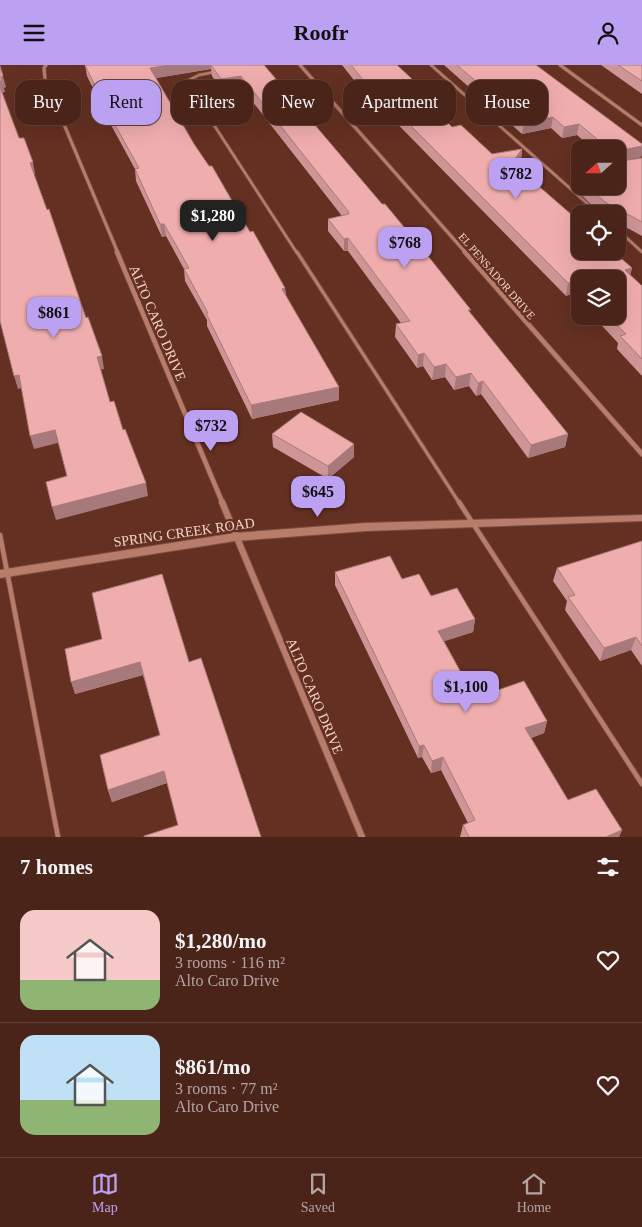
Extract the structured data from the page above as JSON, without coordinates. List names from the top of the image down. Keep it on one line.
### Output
{"streets":{"street":["EL PENSADOR DRIVE","ALTO CARO DRIVE","SPRING CREEK ROAD"]},"crossings":[["ALTO CARO DRIVE","SPRING CREEK ROAD"]],"north":"left","page":{"header":"Roofr","chip":["Buy","Rent","Filters","New","Apartment","House"],"price":["$782","$1,280","$768","$861","$732","$645","$1,100"],"heading":"7 homes","list":[{"name":"$1,280/mo","note":"3 rooms · 116 m² · Alto Caro Drive"},{"name":"$861/mo","note":"3 rooms · 77 m² · Alto Caro Drive"}],"tabs":["Map","Saved","Home"]}}
